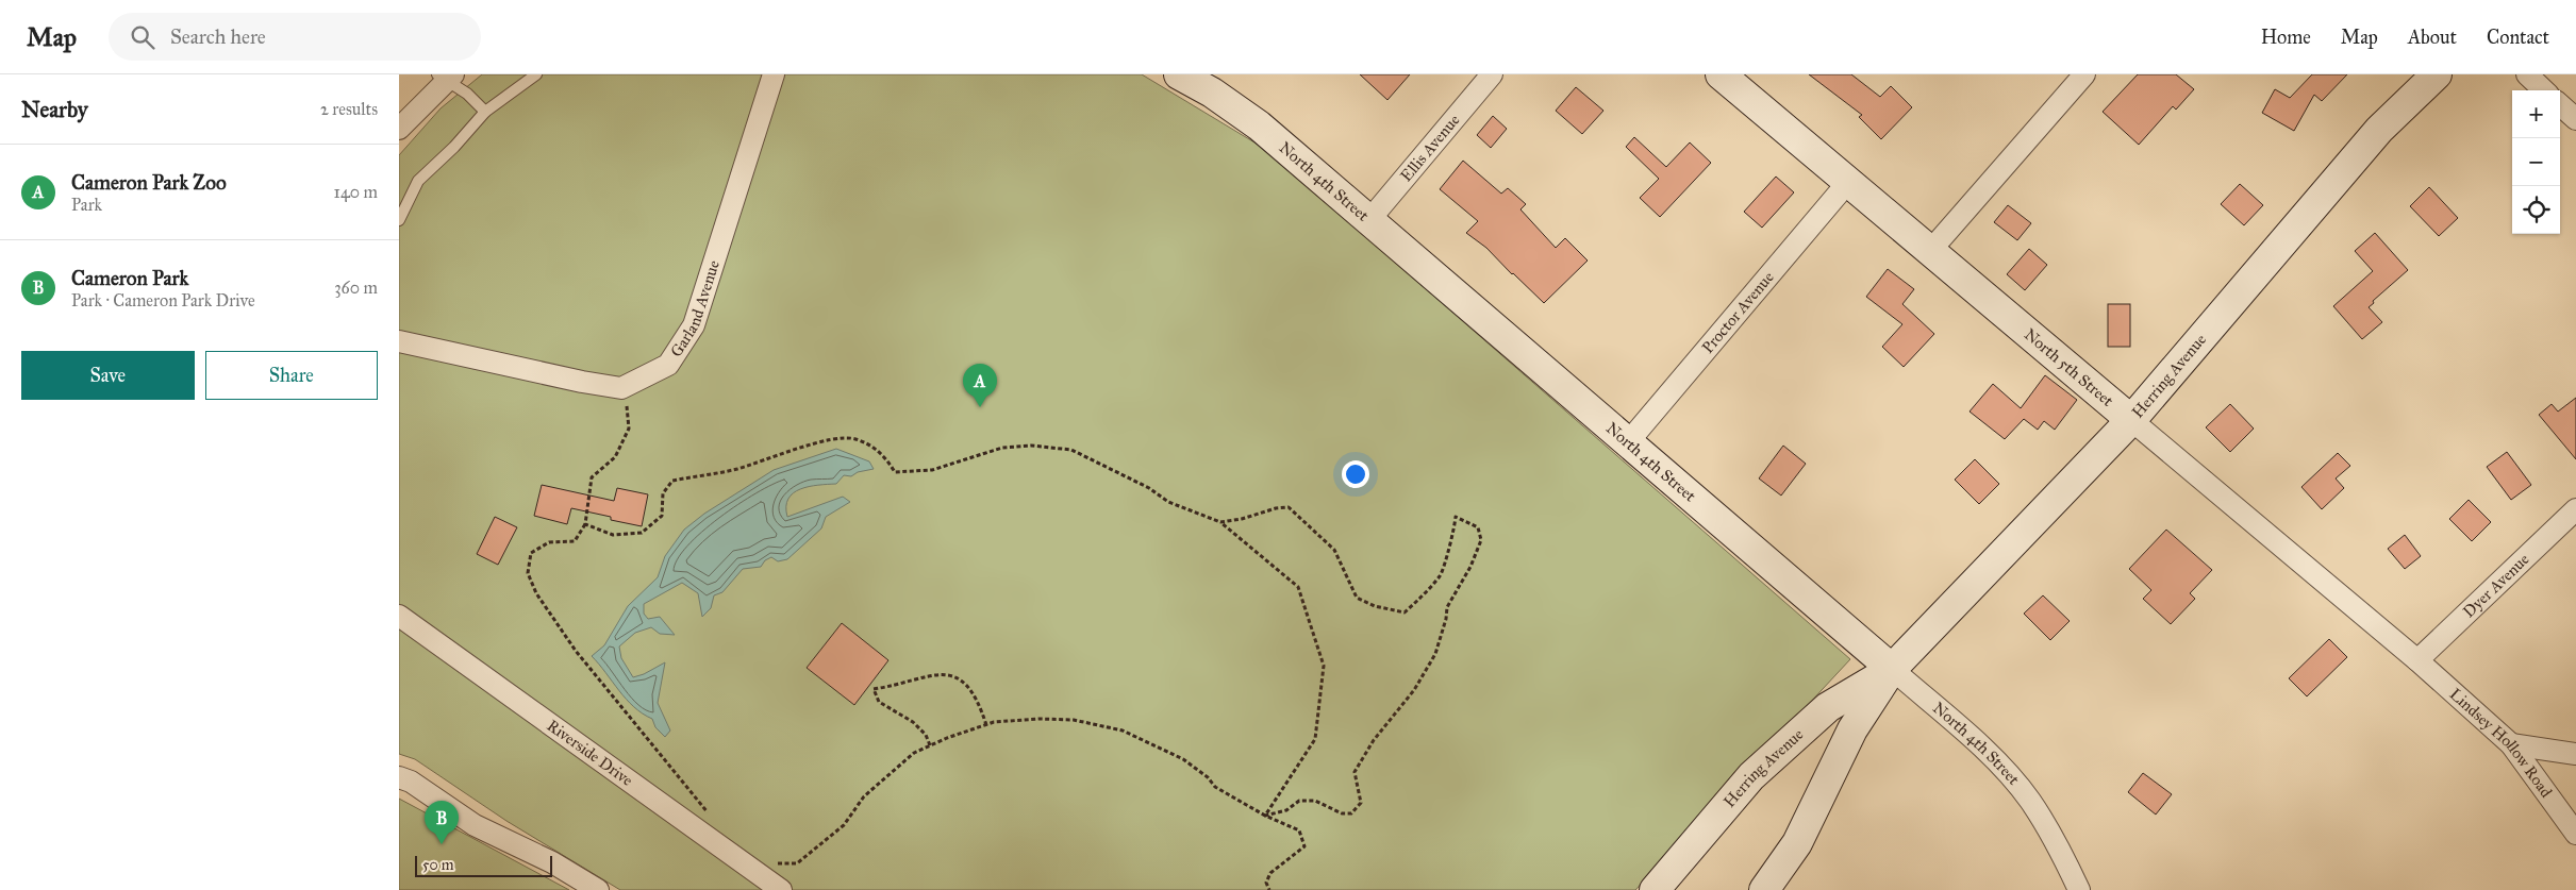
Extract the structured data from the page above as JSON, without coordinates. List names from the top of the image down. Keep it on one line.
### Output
{"streets":{"main road":["North 4th Street","North 5th Street","Herring Avenue"],"street":["Ellis Avenue","Garland Avenue","Proctor Avenue","Dyer Avenue","Lindsey Hollow Road","Riverside Drive"]},"crossings":[["Ellis Avenue","North 4th Street"],["North 4th Street","Proctor Avenue"],["North 4th Street","Herring Avenue"],["Proctor Avenue","North 5th Street"],["North 5th Street","Herring Avenue"],["North 5th Street","Dyer Avenue"],["North 5th Street","Lindsey Hollow Road"],["Dyer Avenue","Lindsey Hollow Road"]],"scale_bar":"50 m","page":{"header":"Map","search":"Search here","nav":["Home","Map","About","Contact"],"heading":["Nearby","2 results"],"map_buttons":["+","−"],"list":[{"mark":"A","name":"Cameron Park Zoo","note":"Park","value":"140 m"},{"mark":"B","name":"Cameron Park","note":"Park · Cameron Park Drive","value":"360 m"}],"buttons":["Save","Share"],"pins":["A","B"],"scale":"50 m"}}
